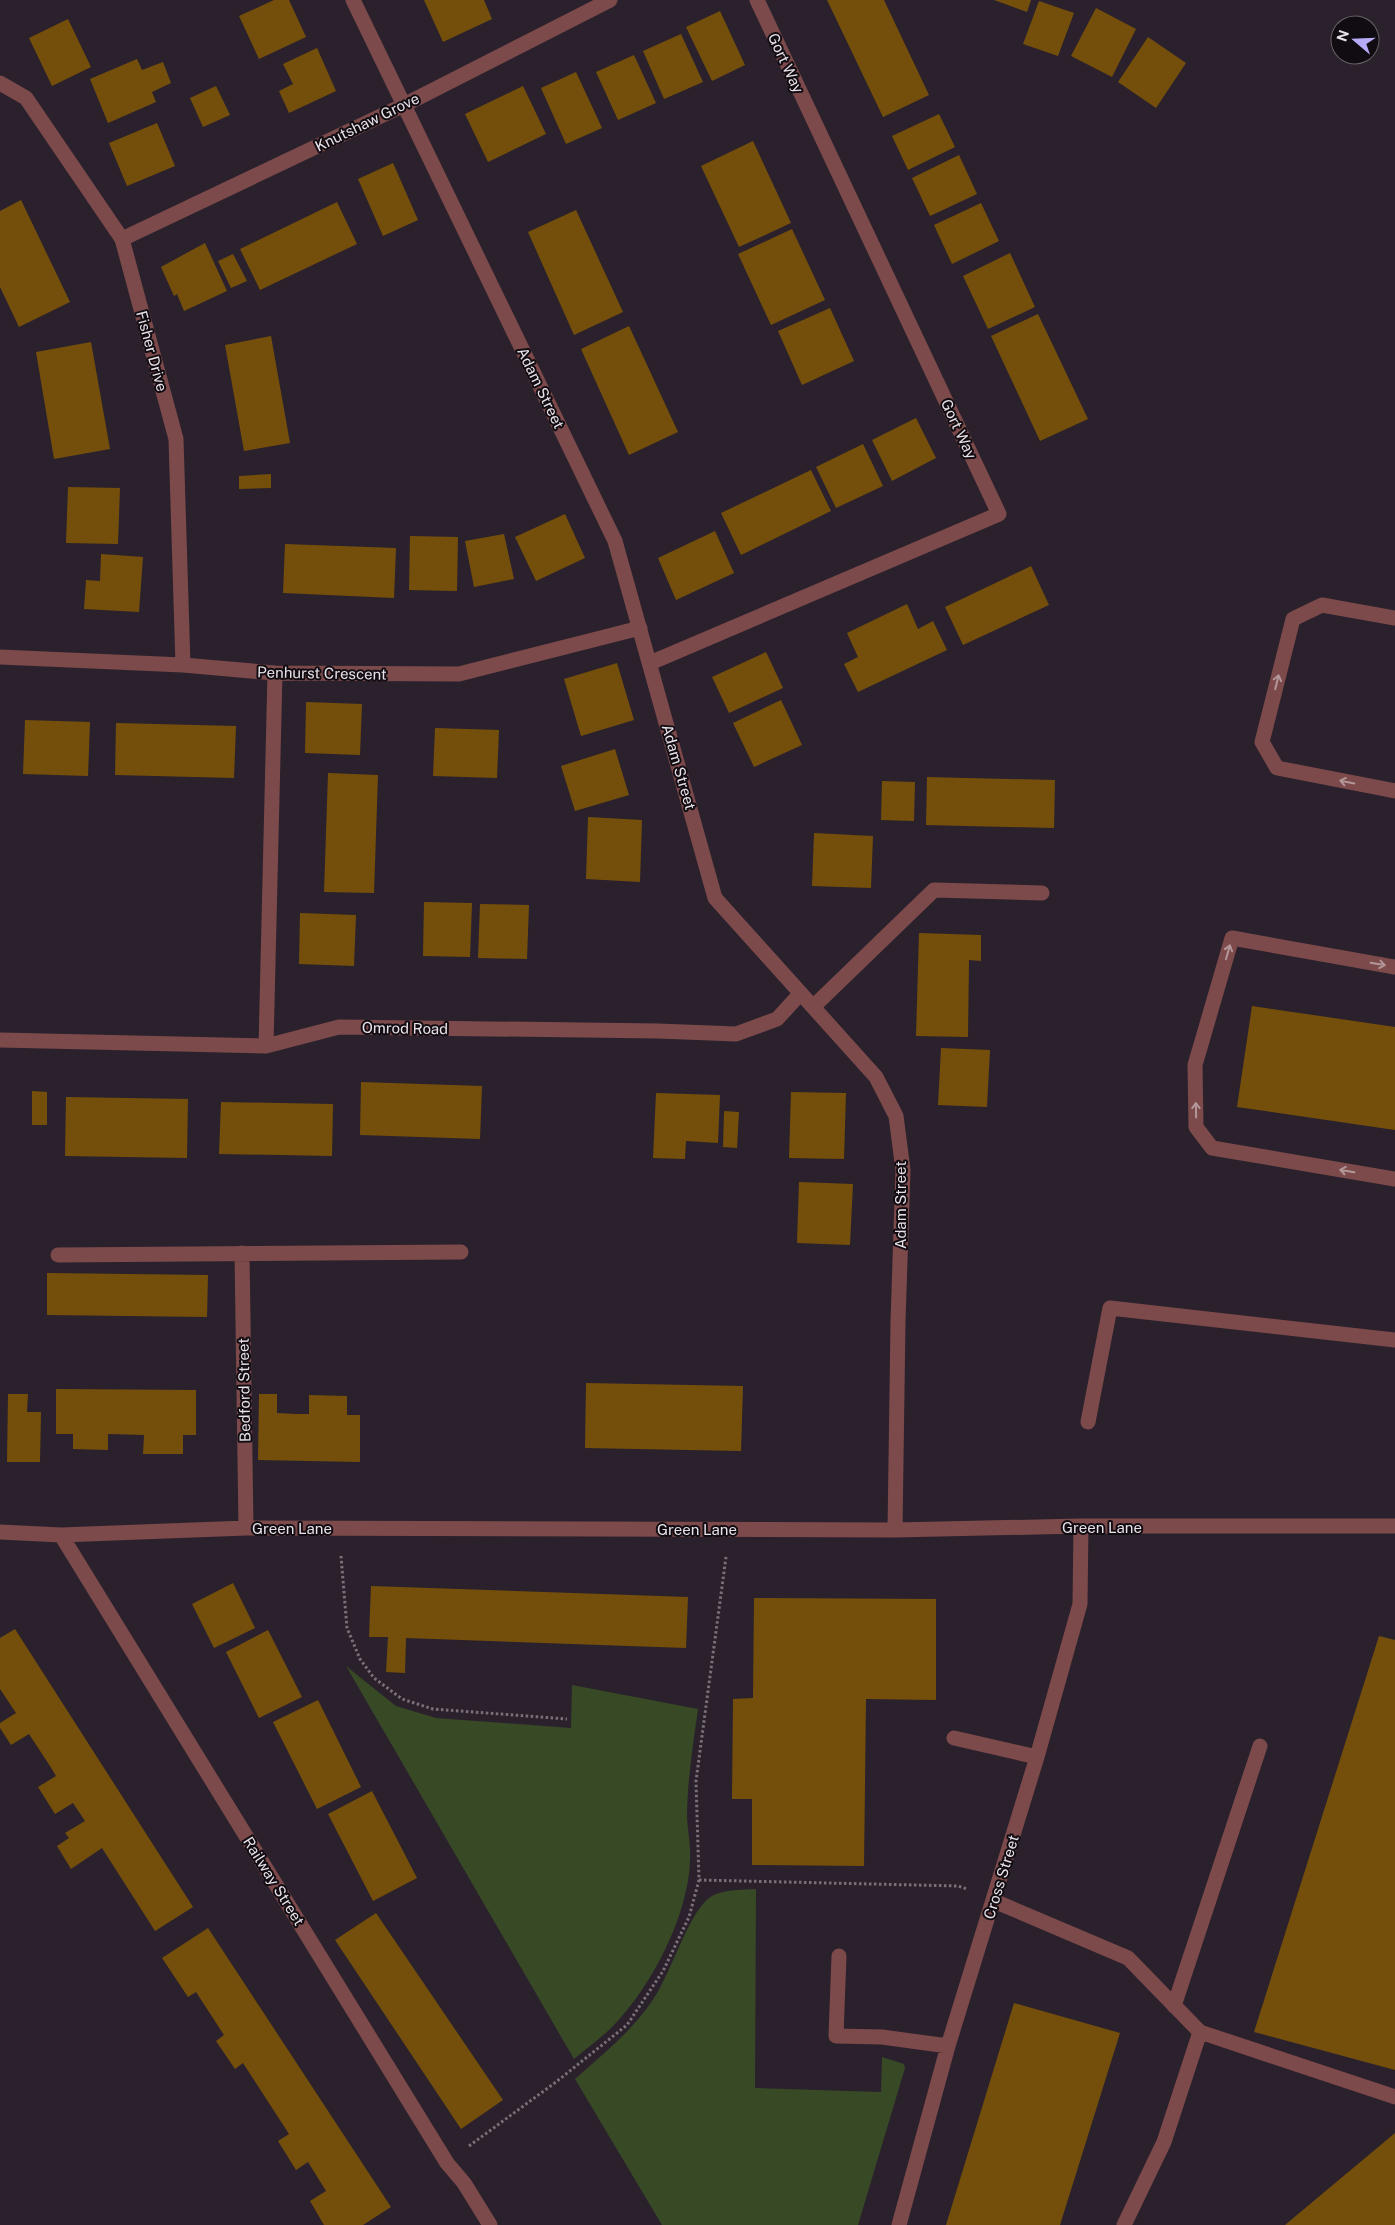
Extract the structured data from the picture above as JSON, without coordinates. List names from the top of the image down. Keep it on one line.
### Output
{"streets":{"street":["Gort Way","Knutshaw Grove","Fisher Drive","Adam Street","Penhurst Crescent","Omrod Road","Bedford Street","Green Lane","Cross Street","Railway Street"]},"crossings":[["Gort Way","Adam Street"],["Knutshaw Grove","Fisher Drive"],["Knutshaw Grove","Adam Street"],["Fisher Drive","Penhurst Crescent"],["Adam Street","Penhurst Crescent"],["Adam Street","Omrod Road"],["Adam Street","Green Lane"],["Bedford Street","Green Lane"],["Green Lane","Cross Street"],["Green Lane","Railway Street"]],"north":"left"}
